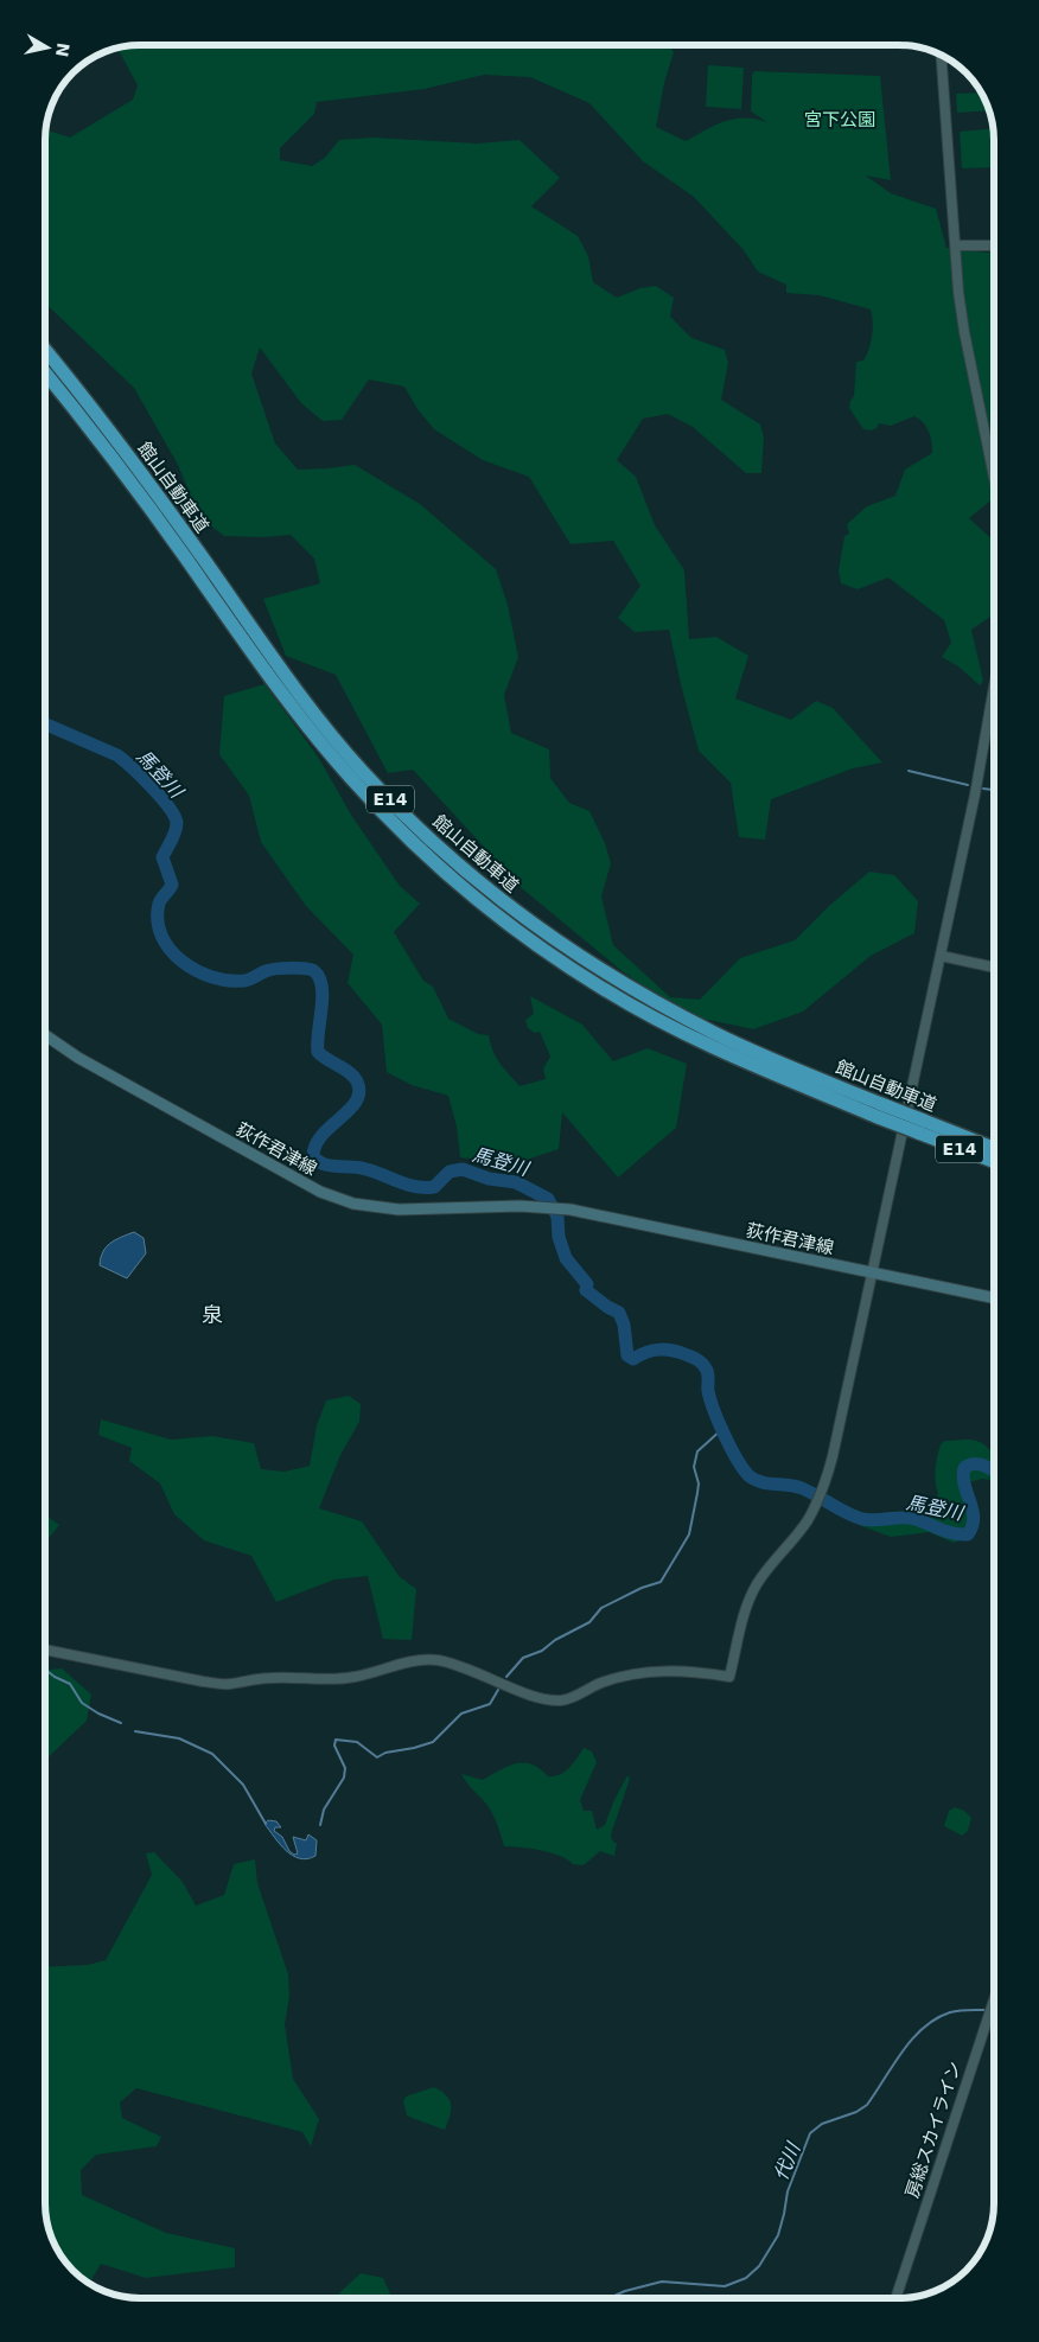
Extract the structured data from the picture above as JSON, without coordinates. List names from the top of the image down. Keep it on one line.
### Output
{"streets":{"highway":["館山自動車道","E14"],"main road":["荻作君津線"],"street":["房総スカイライン"]},"districts":["泉"],"water":["馬登川","代川"],"parks":["宮下公園"],"north":"right"}
